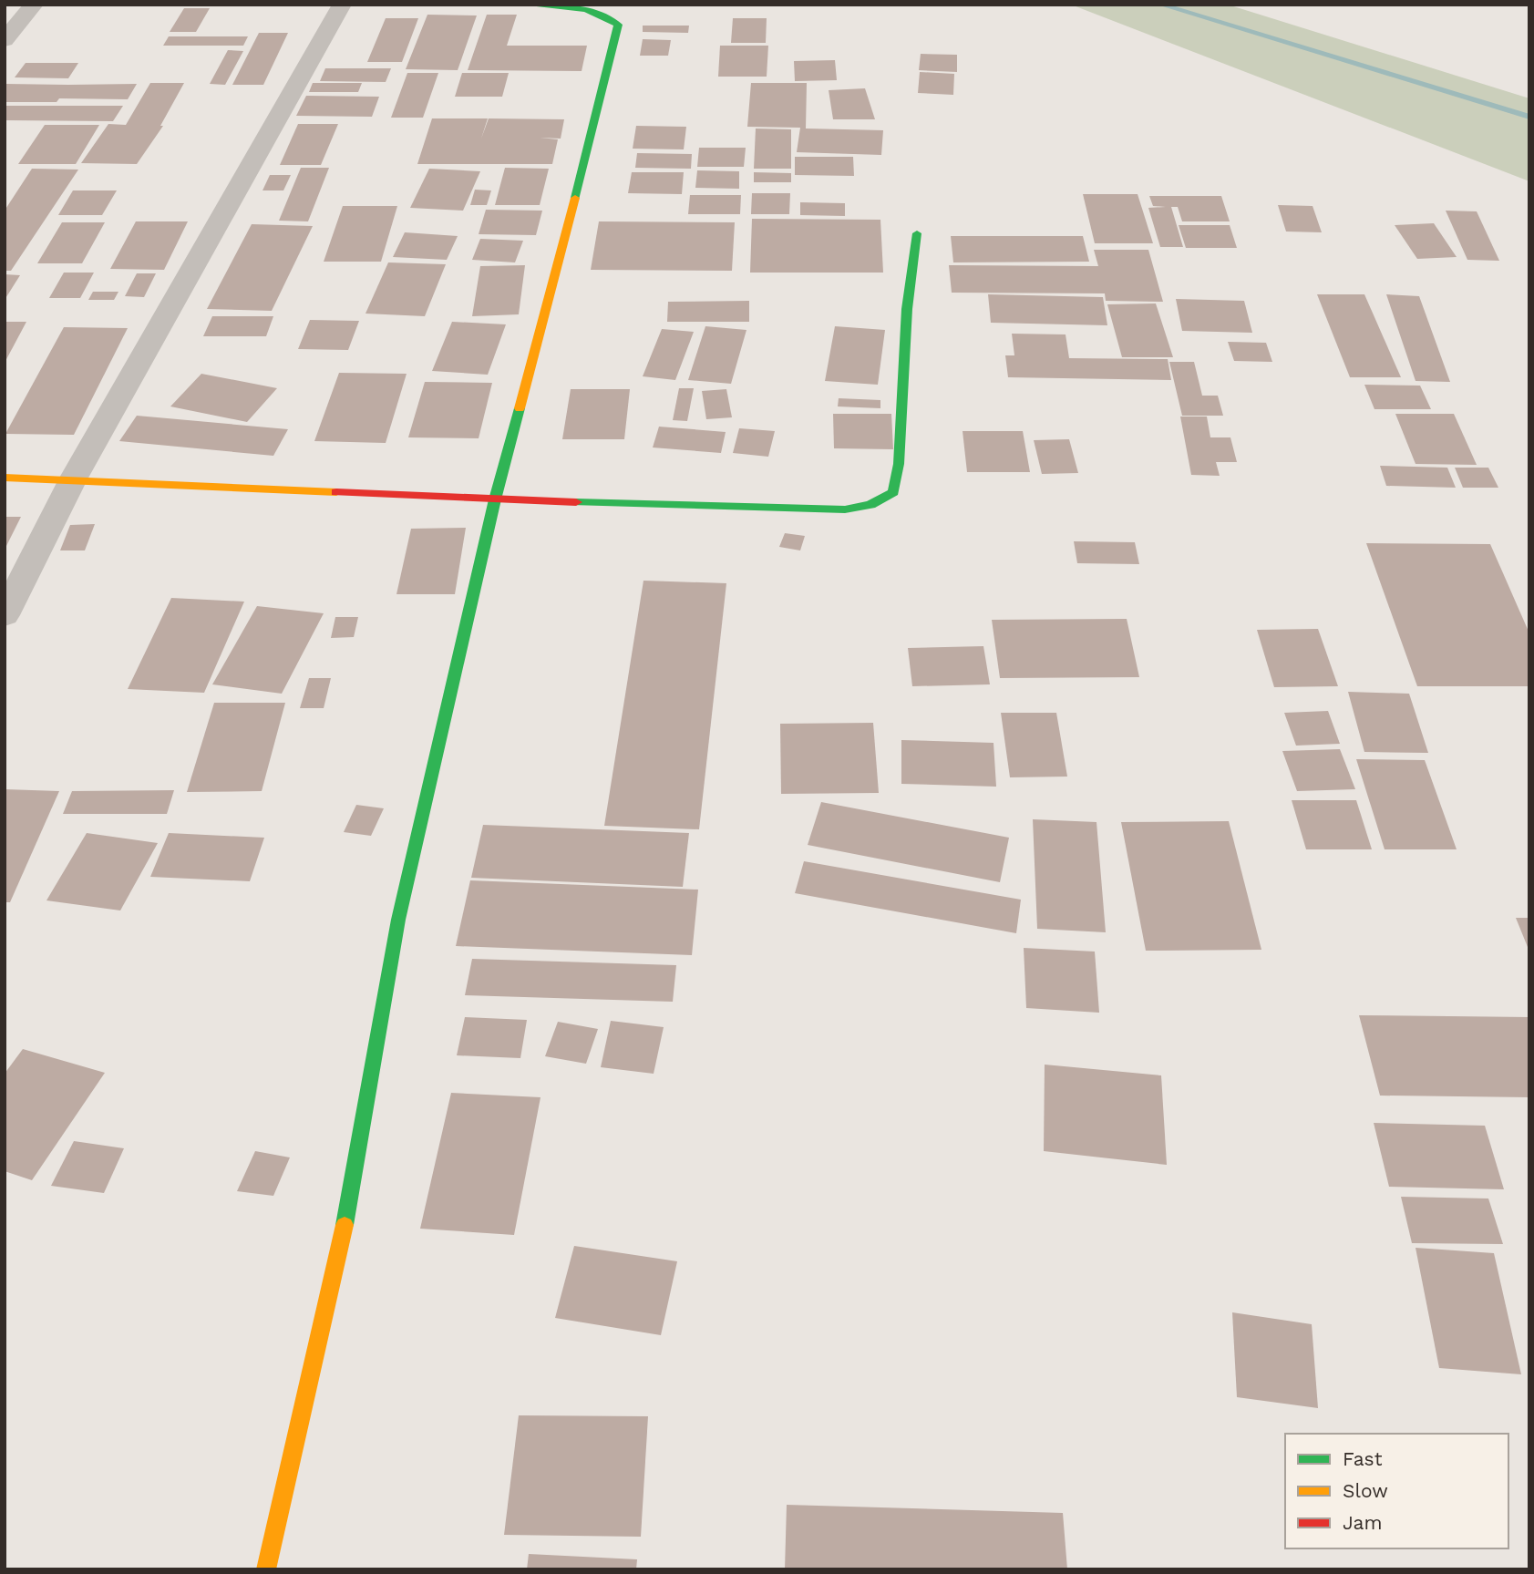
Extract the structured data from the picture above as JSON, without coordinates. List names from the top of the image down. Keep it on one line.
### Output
{"legend":["Fast","Slow","Jam"]}
